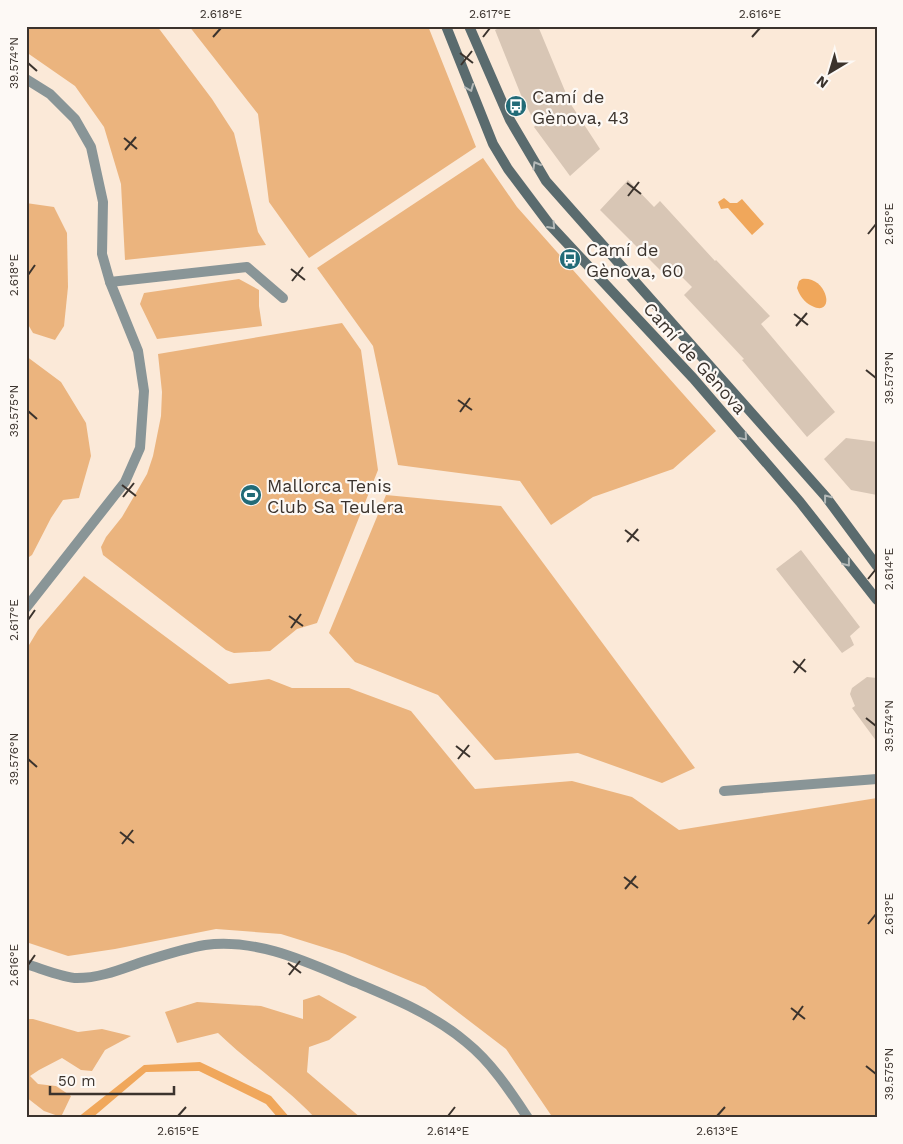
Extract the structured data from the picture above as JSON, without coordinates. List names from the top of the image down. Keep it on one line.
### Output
{"streets":{"street":["Camí de Gènova"]},"places":{"bus stop":["Camí de Gènova, 43","Camí de Gènova, 60"],"sports":["Mallorca Tenis Club Sa Teulera"]},"scale_bar":"50 m","north":"bottom left","coordinates":["2.618°E","2.617°E","2.616°E","39.574°N","2.615°E","39.573°N","39.575°N","2.614°E","39.576°N","2.613°E"]}
